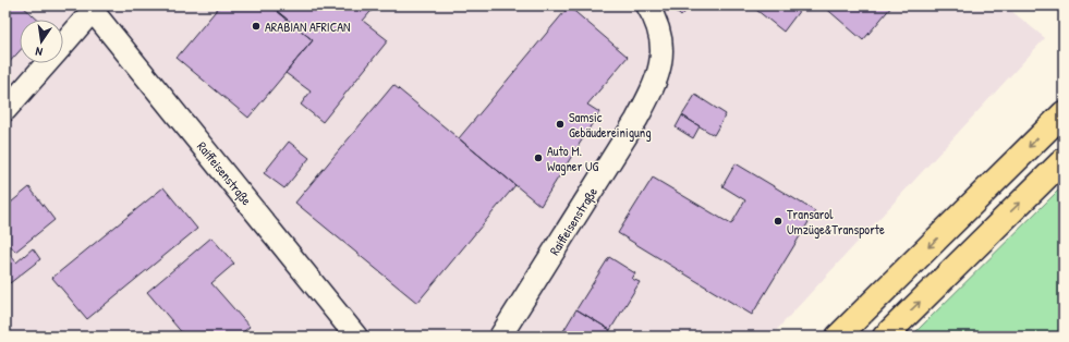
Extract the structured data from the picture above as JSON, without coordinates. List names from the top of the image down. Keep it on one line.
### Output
{"streets":{"street":["Raiffeisenstraße"]},"places":["ARABIAN AFRICAN","Samsic Gebäudereinigung","Auto M. Wagner UG","Transarol Umzüge&Transporte"],"north":"bottom"}
